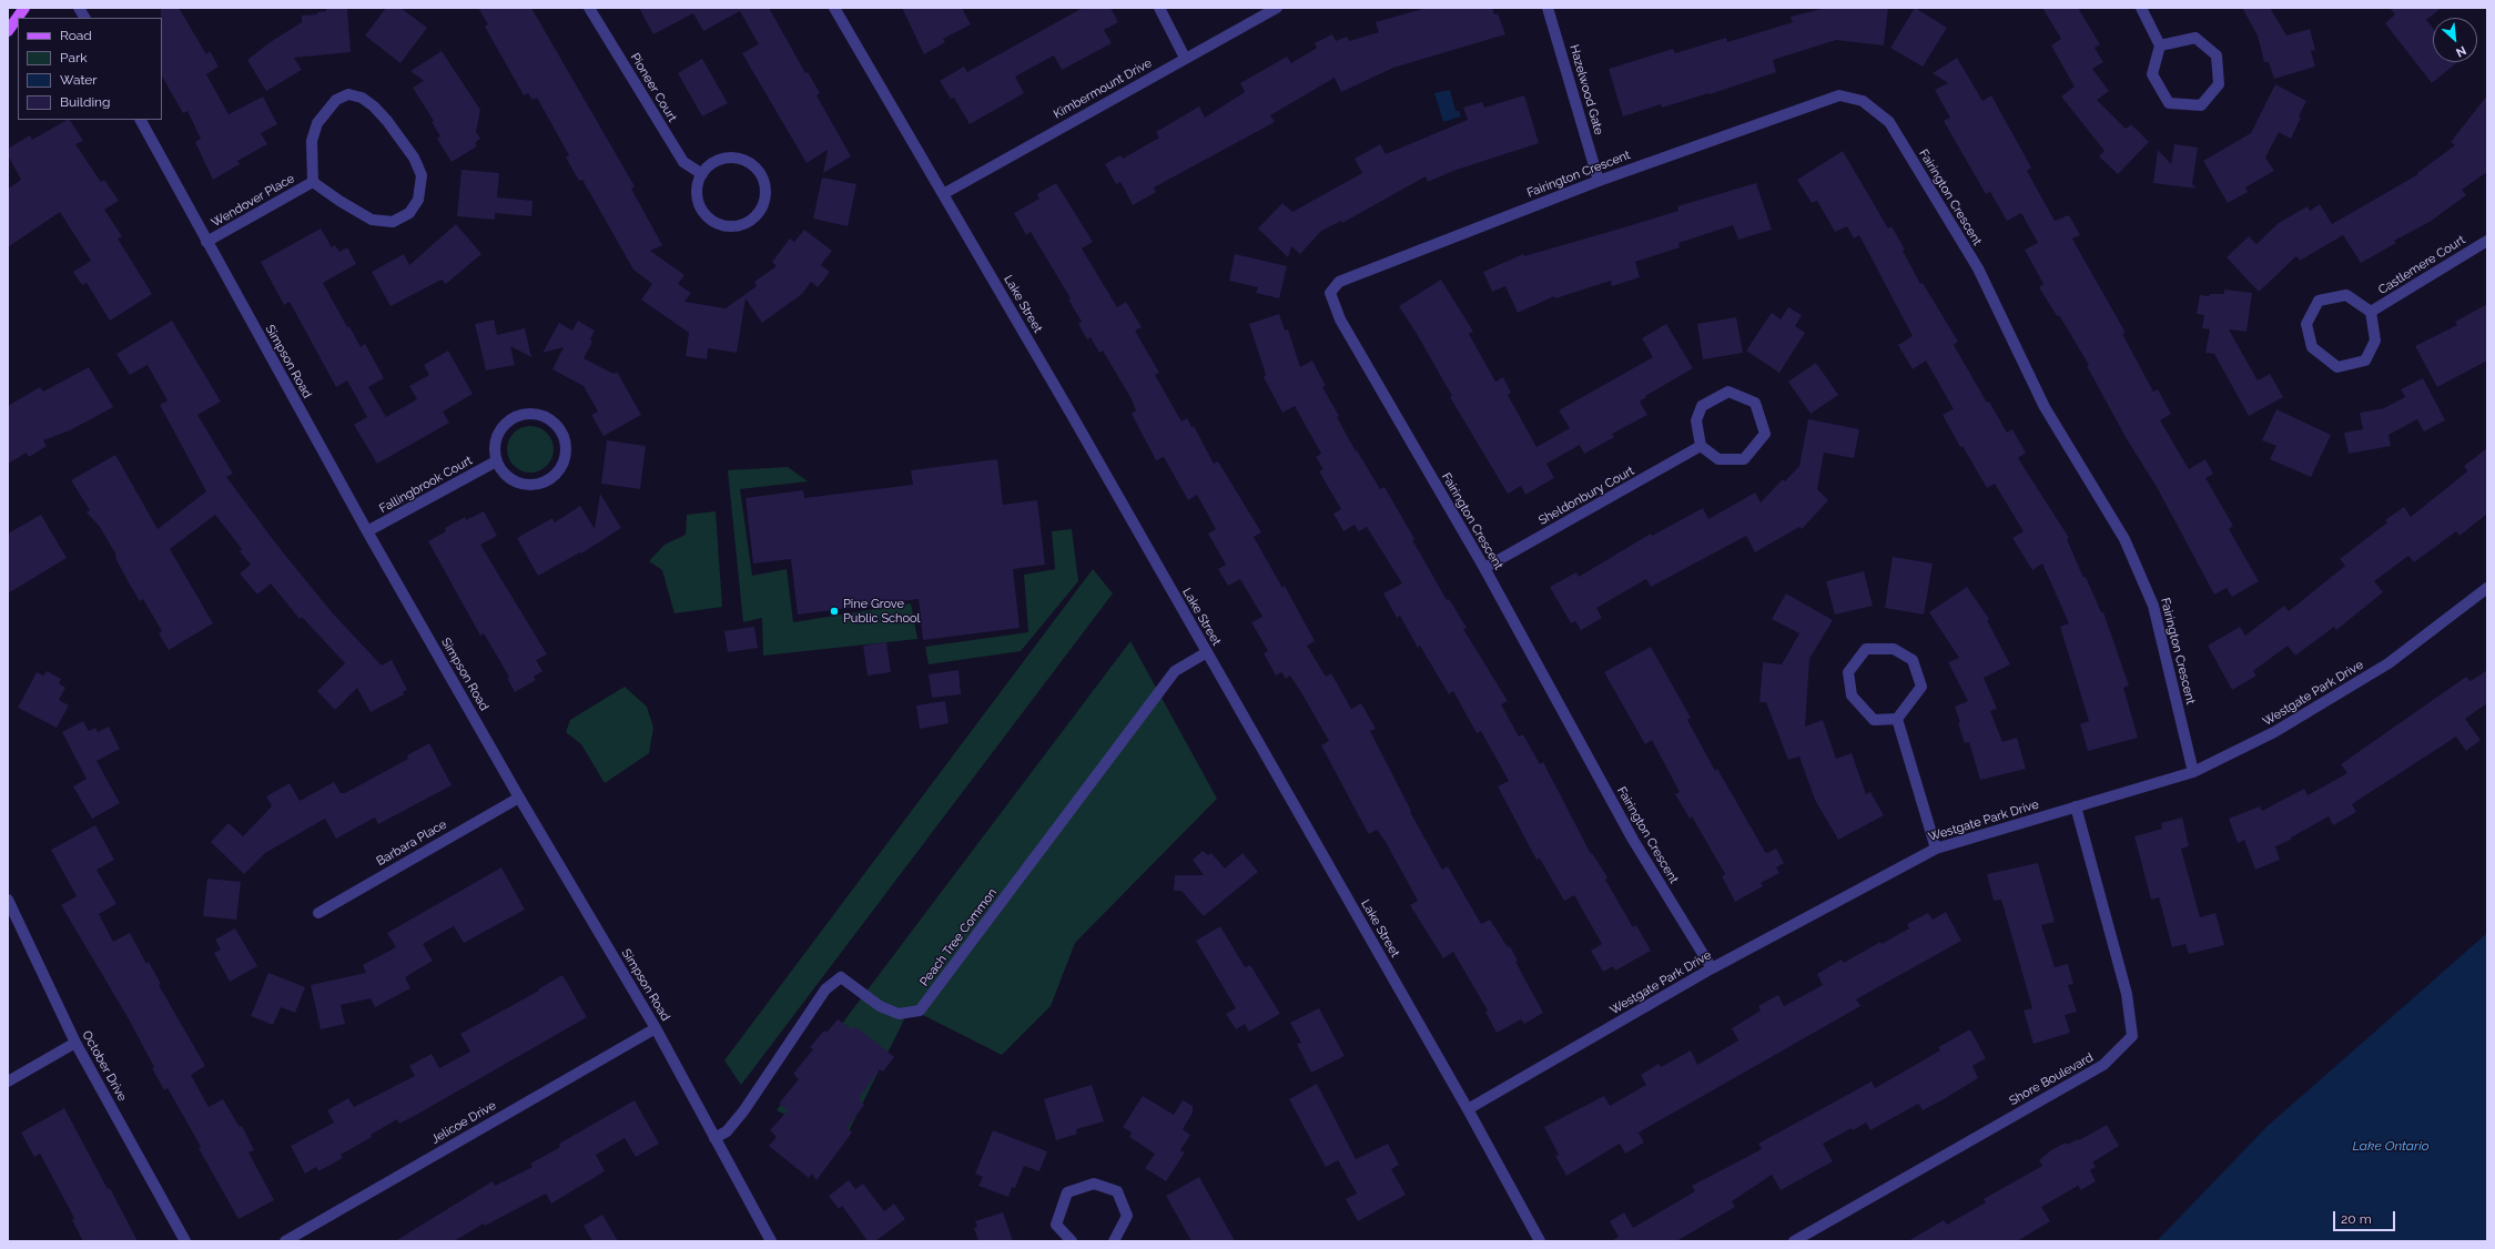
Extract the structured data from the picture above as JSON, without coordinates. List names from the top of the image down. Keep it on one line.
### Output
{"streets":{"street":["Pioneer Court","Kimbermount Drive","Hazelwood Gate","Fairington Crescent","Wendover Place","Castlemere Court","Lake Street","Simpson Road","Fallingbrook Court","Sheldonbury Court","Westgate Park Drive","Barbara Place","Peach Tree Common","October Drive","Shore Boulevard","Jelicoe Drive"]},"crossings":[["Kimbermount Drive","Lake Street"],["Hazelwood Gate","Fairington Crescent"],["Fairington Crescent","Sheldonbury Court"],["Fairington Crescent","Westgate Park Drive"],["Wendover Place","Simpson Road"],["Lake Street","Westgate Park Drive"],["Lake Street","Peach Tree Common"],["Simpson Road","Fallingbrook Court"],["Simpson Road","Barbara Place"],["Simpson Road","Peach Tree Common"],["Simpson Road","Jelicoe Drive"],["Westgate Park Drive","Shore Boulevard"]],"water":["Lake Ontario"],"places":["Pine Grove Public School"],"legend":["Road","Park","Water","Building"],"scale_bar":"20 m","north":"bottom right"}
